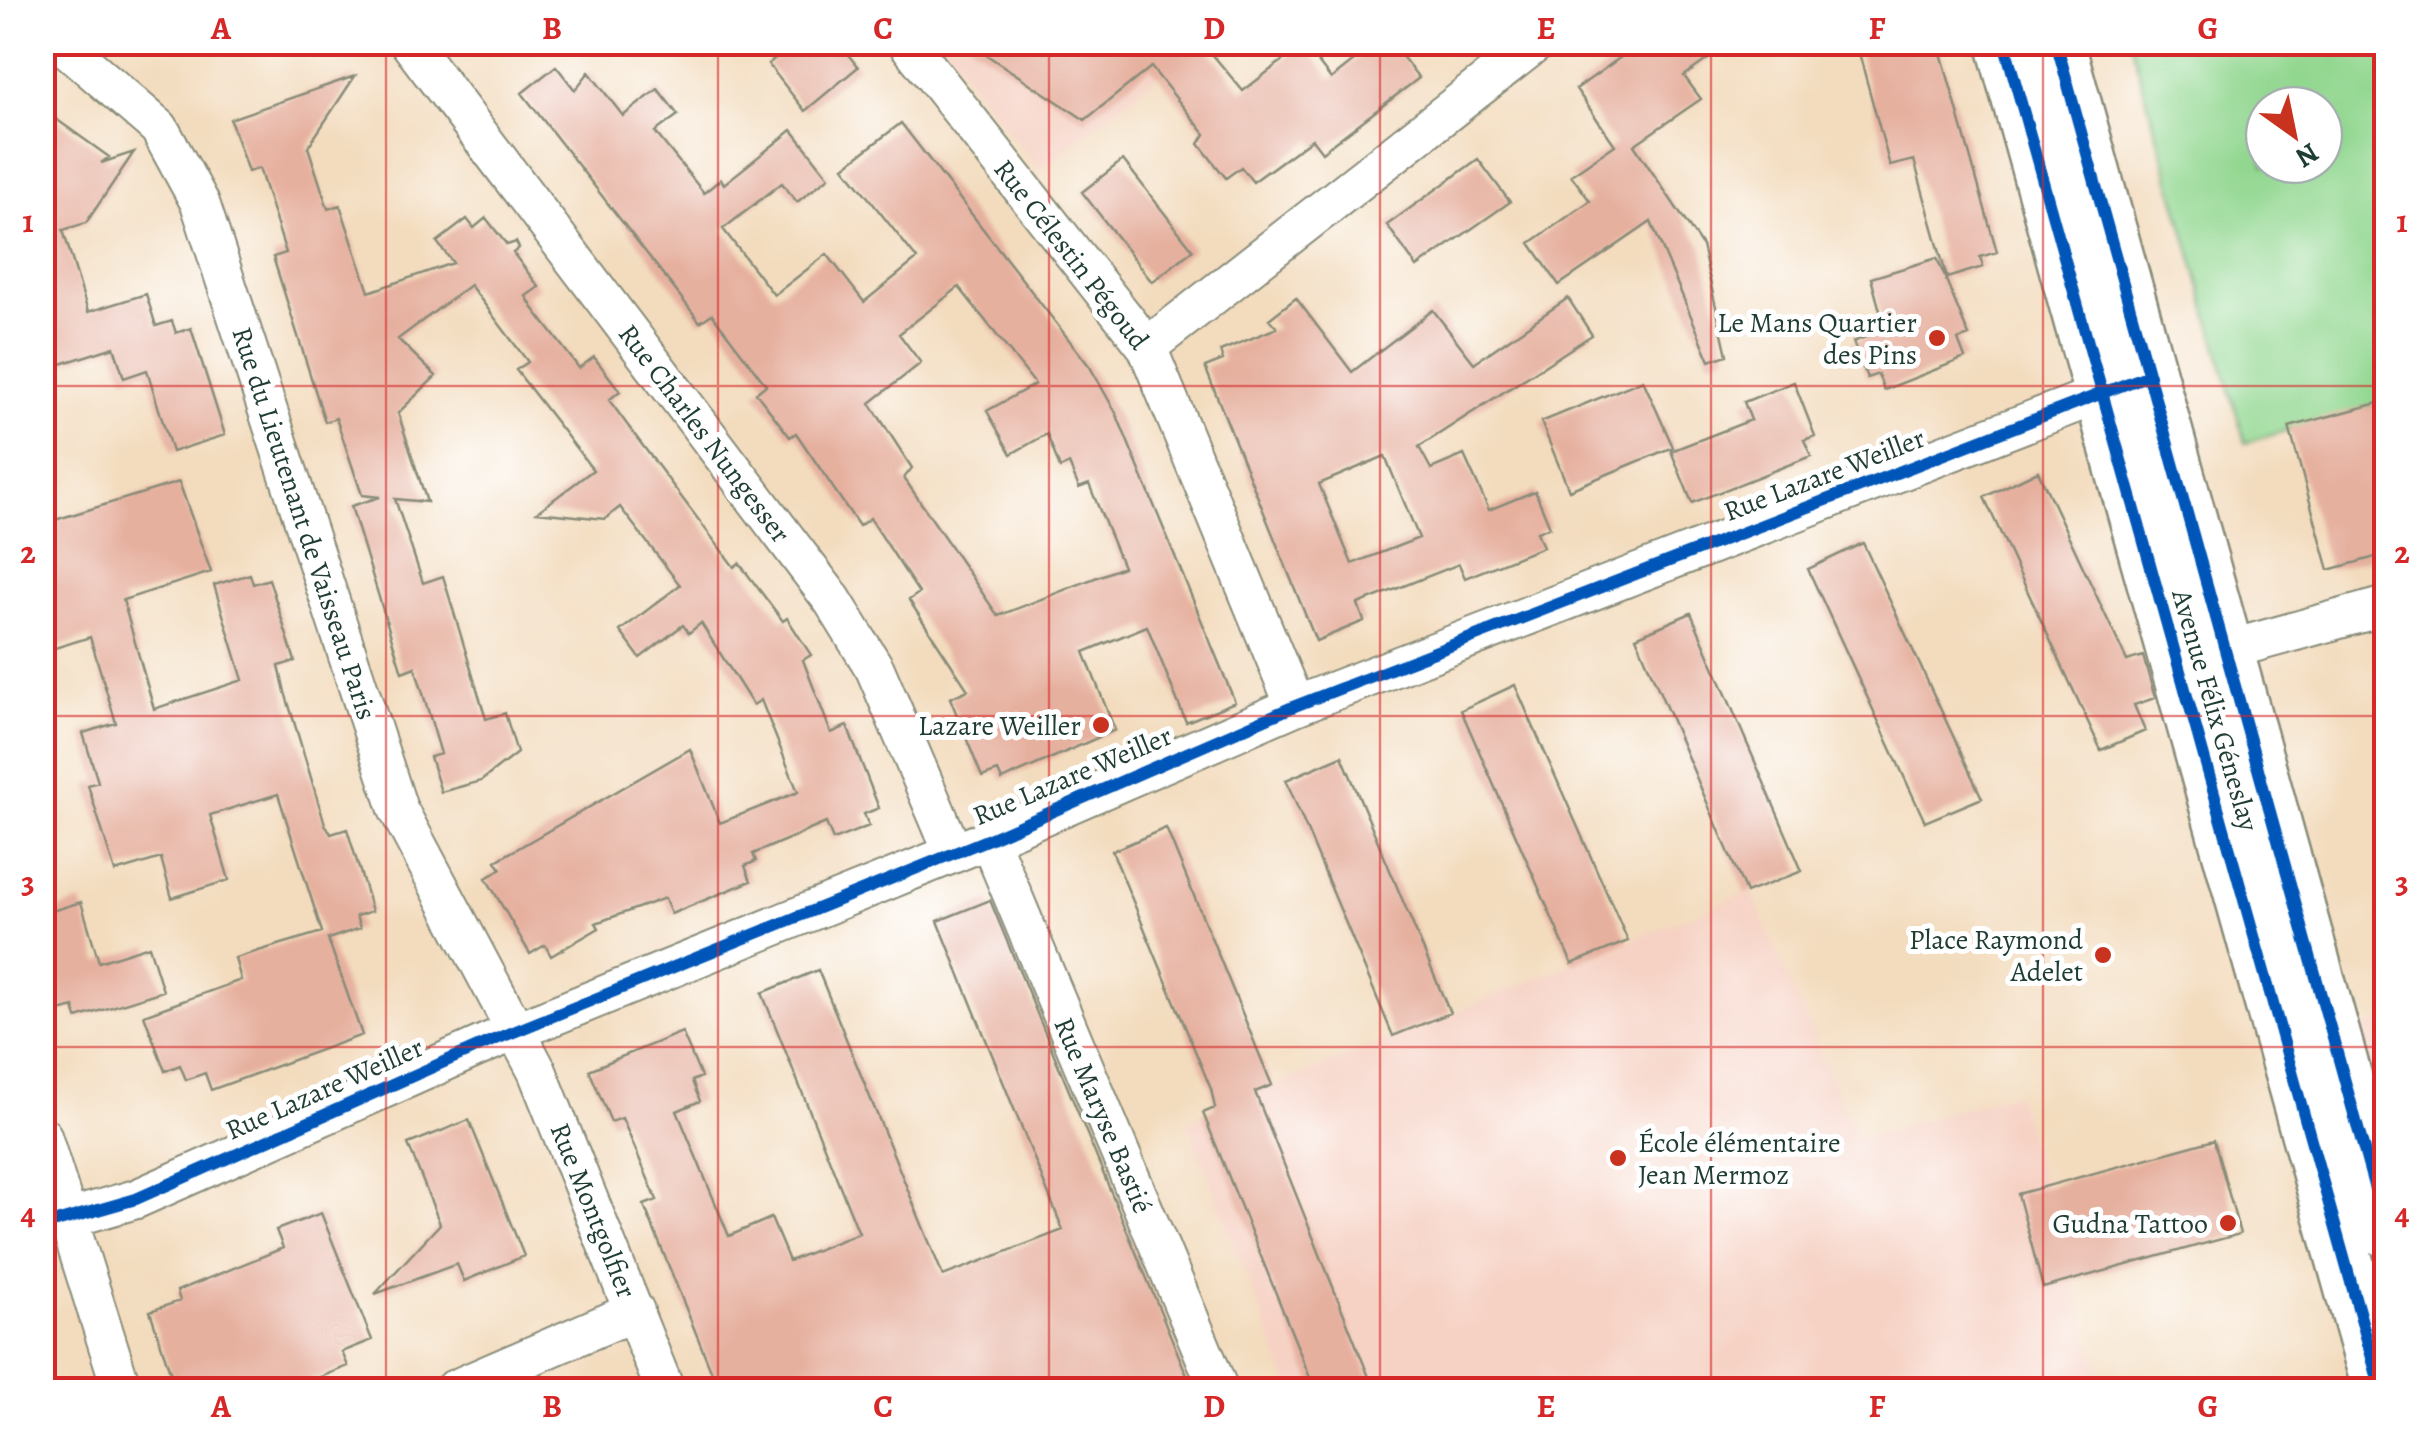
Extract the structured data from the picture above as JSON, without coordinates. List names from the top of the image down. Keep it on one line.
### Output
{"streets":{"main road":["Avenue Félix Géneslay"],"street":["Rue Célestin Pégoud","Rue Charles Nungesser","Rue Lazare Weiller","Rue du Lieutenant de Vaisseau Paris","Rue Maryse Bastié","Rue Montgolfier"]},"crossings":[["Rue Célestin Pégoud","Rue Lazare Weiller"],["Rue Charles Nungesser","Rue Lazare Weiller"],["Rue Lazare Weiller","Rue du Lieutenant de Vaisseau Paris"],["Rue Lazare Weiller","Avenue Félix Géneslay"],["Rue Lazare Weiller","Rue Maryse Bastié"],["Rue Lazare Weiller","Rue Montgolfier"],["Rue du Lieutenant de Vaisseau Paris","Rue Montgolfier"]],"places":["Le Mans Quartier des Pins","Lazare Weiller","Place Raymond Adelet","École élémentaire Jean Mermoz","Gudna Tattoo"],"north":"bottom right","grid":{"columns":["A","B","C","D","E","F","G"],"rows":["1","2","3","4"]}}
